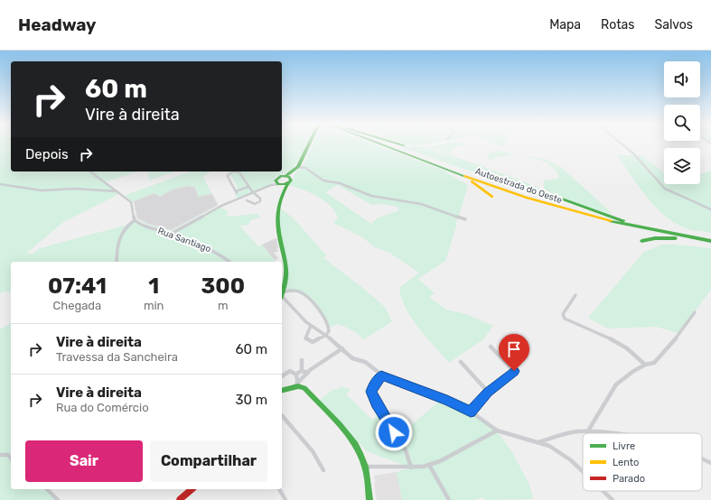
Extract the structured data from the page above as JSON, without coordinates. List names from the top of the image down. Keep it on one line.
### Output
{"streets":{"main road":["Autoestrada do Oeste"],"street":["Rua Santiago"]},"legend":["Livre","Lento","Parado"],"page":{"header":"Headway","nav":["Mapa","Rotas","Salvos"],"turn":["60 m","Vire à direita"],"then":"Depois","eta":["07:41","Chegada","1","min","300","m"],"list":[{"name":"Vire à direita","note":"Travessa da Sancheira","value":"60 m"},{"name":"Vire à direita","note":"Rua do Comércio","value":"30 m"}],"buttons":["Sair","Compartilhar"]}}
